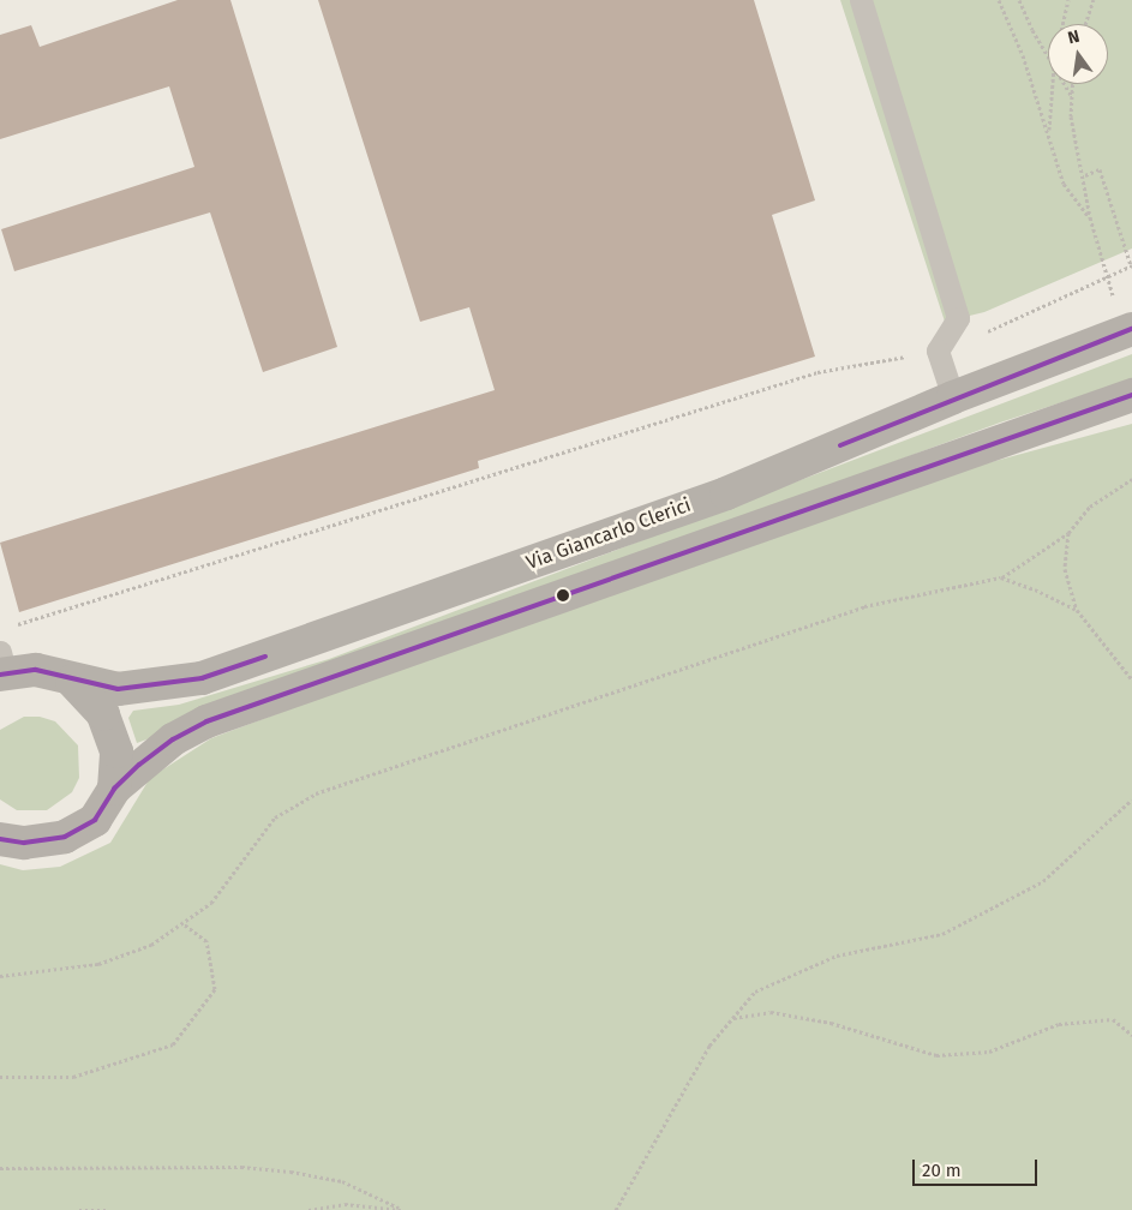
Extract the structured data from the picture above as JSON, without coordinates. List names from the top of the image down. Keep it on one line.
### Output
{"streets":{"street":["Via Giancarlo Clerici"]},"scale_bar":"20 m","north":"top"}
